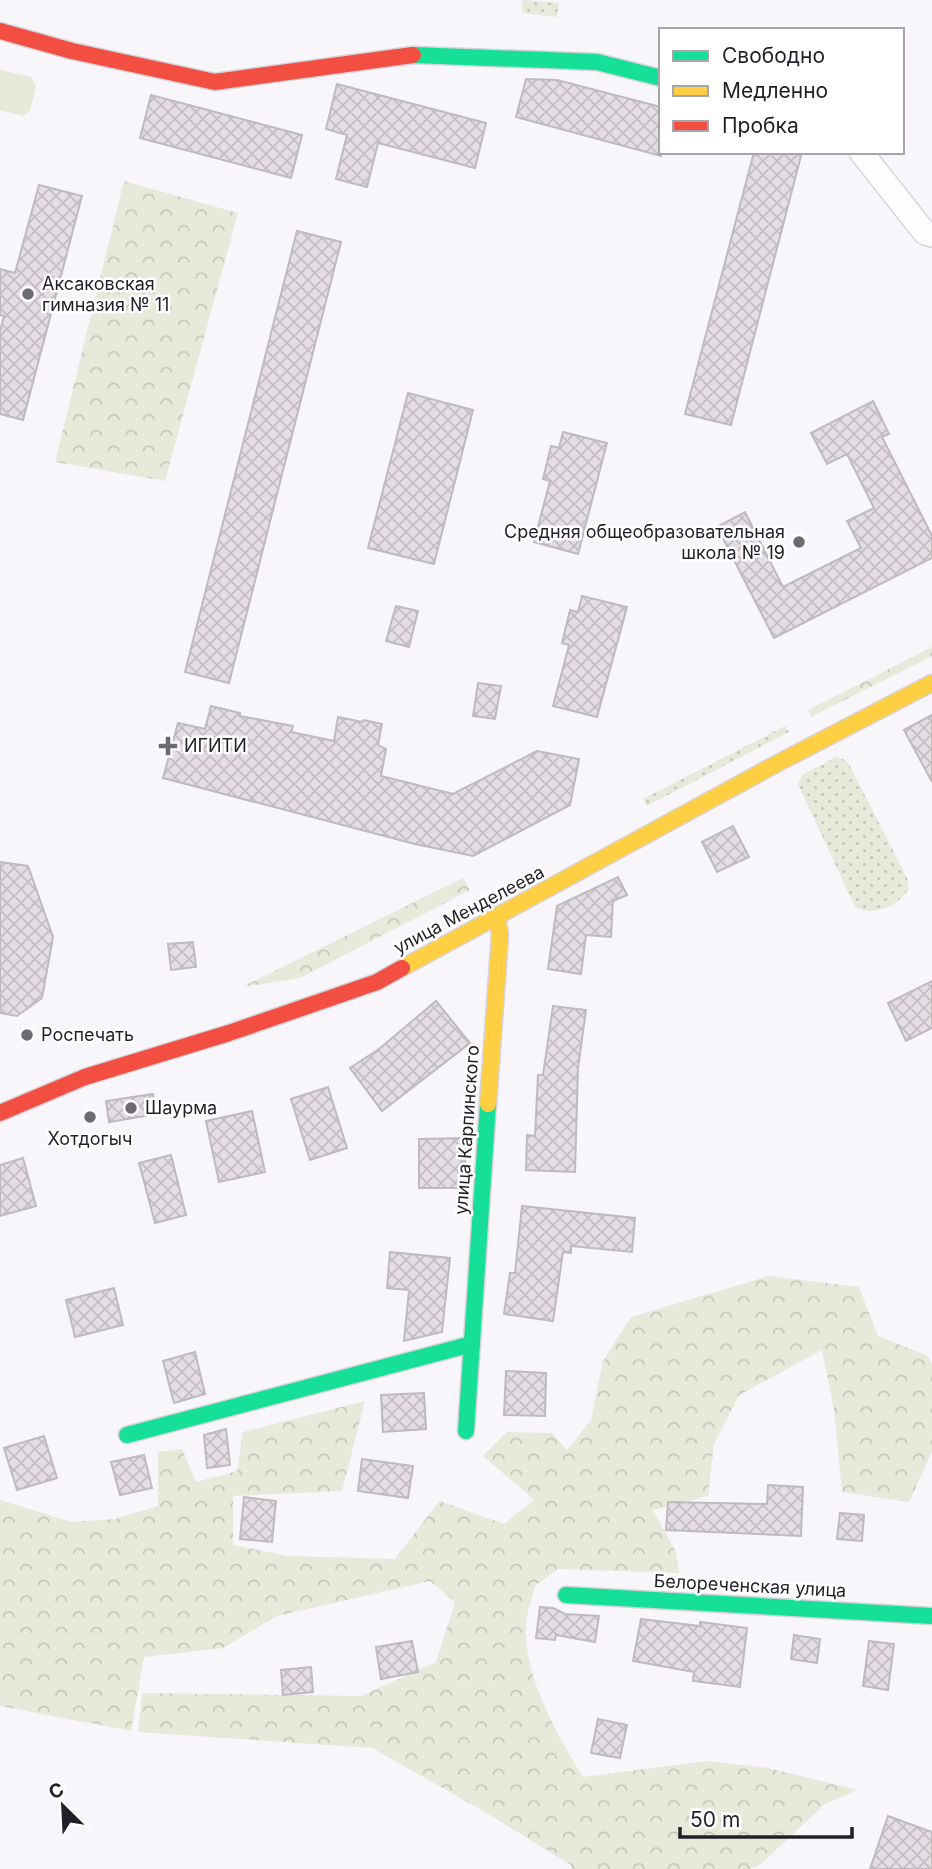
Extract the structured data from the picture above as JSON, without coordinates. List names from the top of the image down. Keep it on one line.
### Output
{"streets":{"street":["улица Менделеева","улица Карпинского","Белореченская улица"]},"crossings":[["улица Менделеева","улица Карпинского"]],"places":{"other":["Аксаковская гимназия № 11","Средняя общеобразовательная школа № 19","Роспечать","Шаурма","Хотдогыч"],"health":["ИГИТИ"]},"legend":["Свободно","Медленно","Пробка"],"scale_bar":"50 m","north":"top left"}
